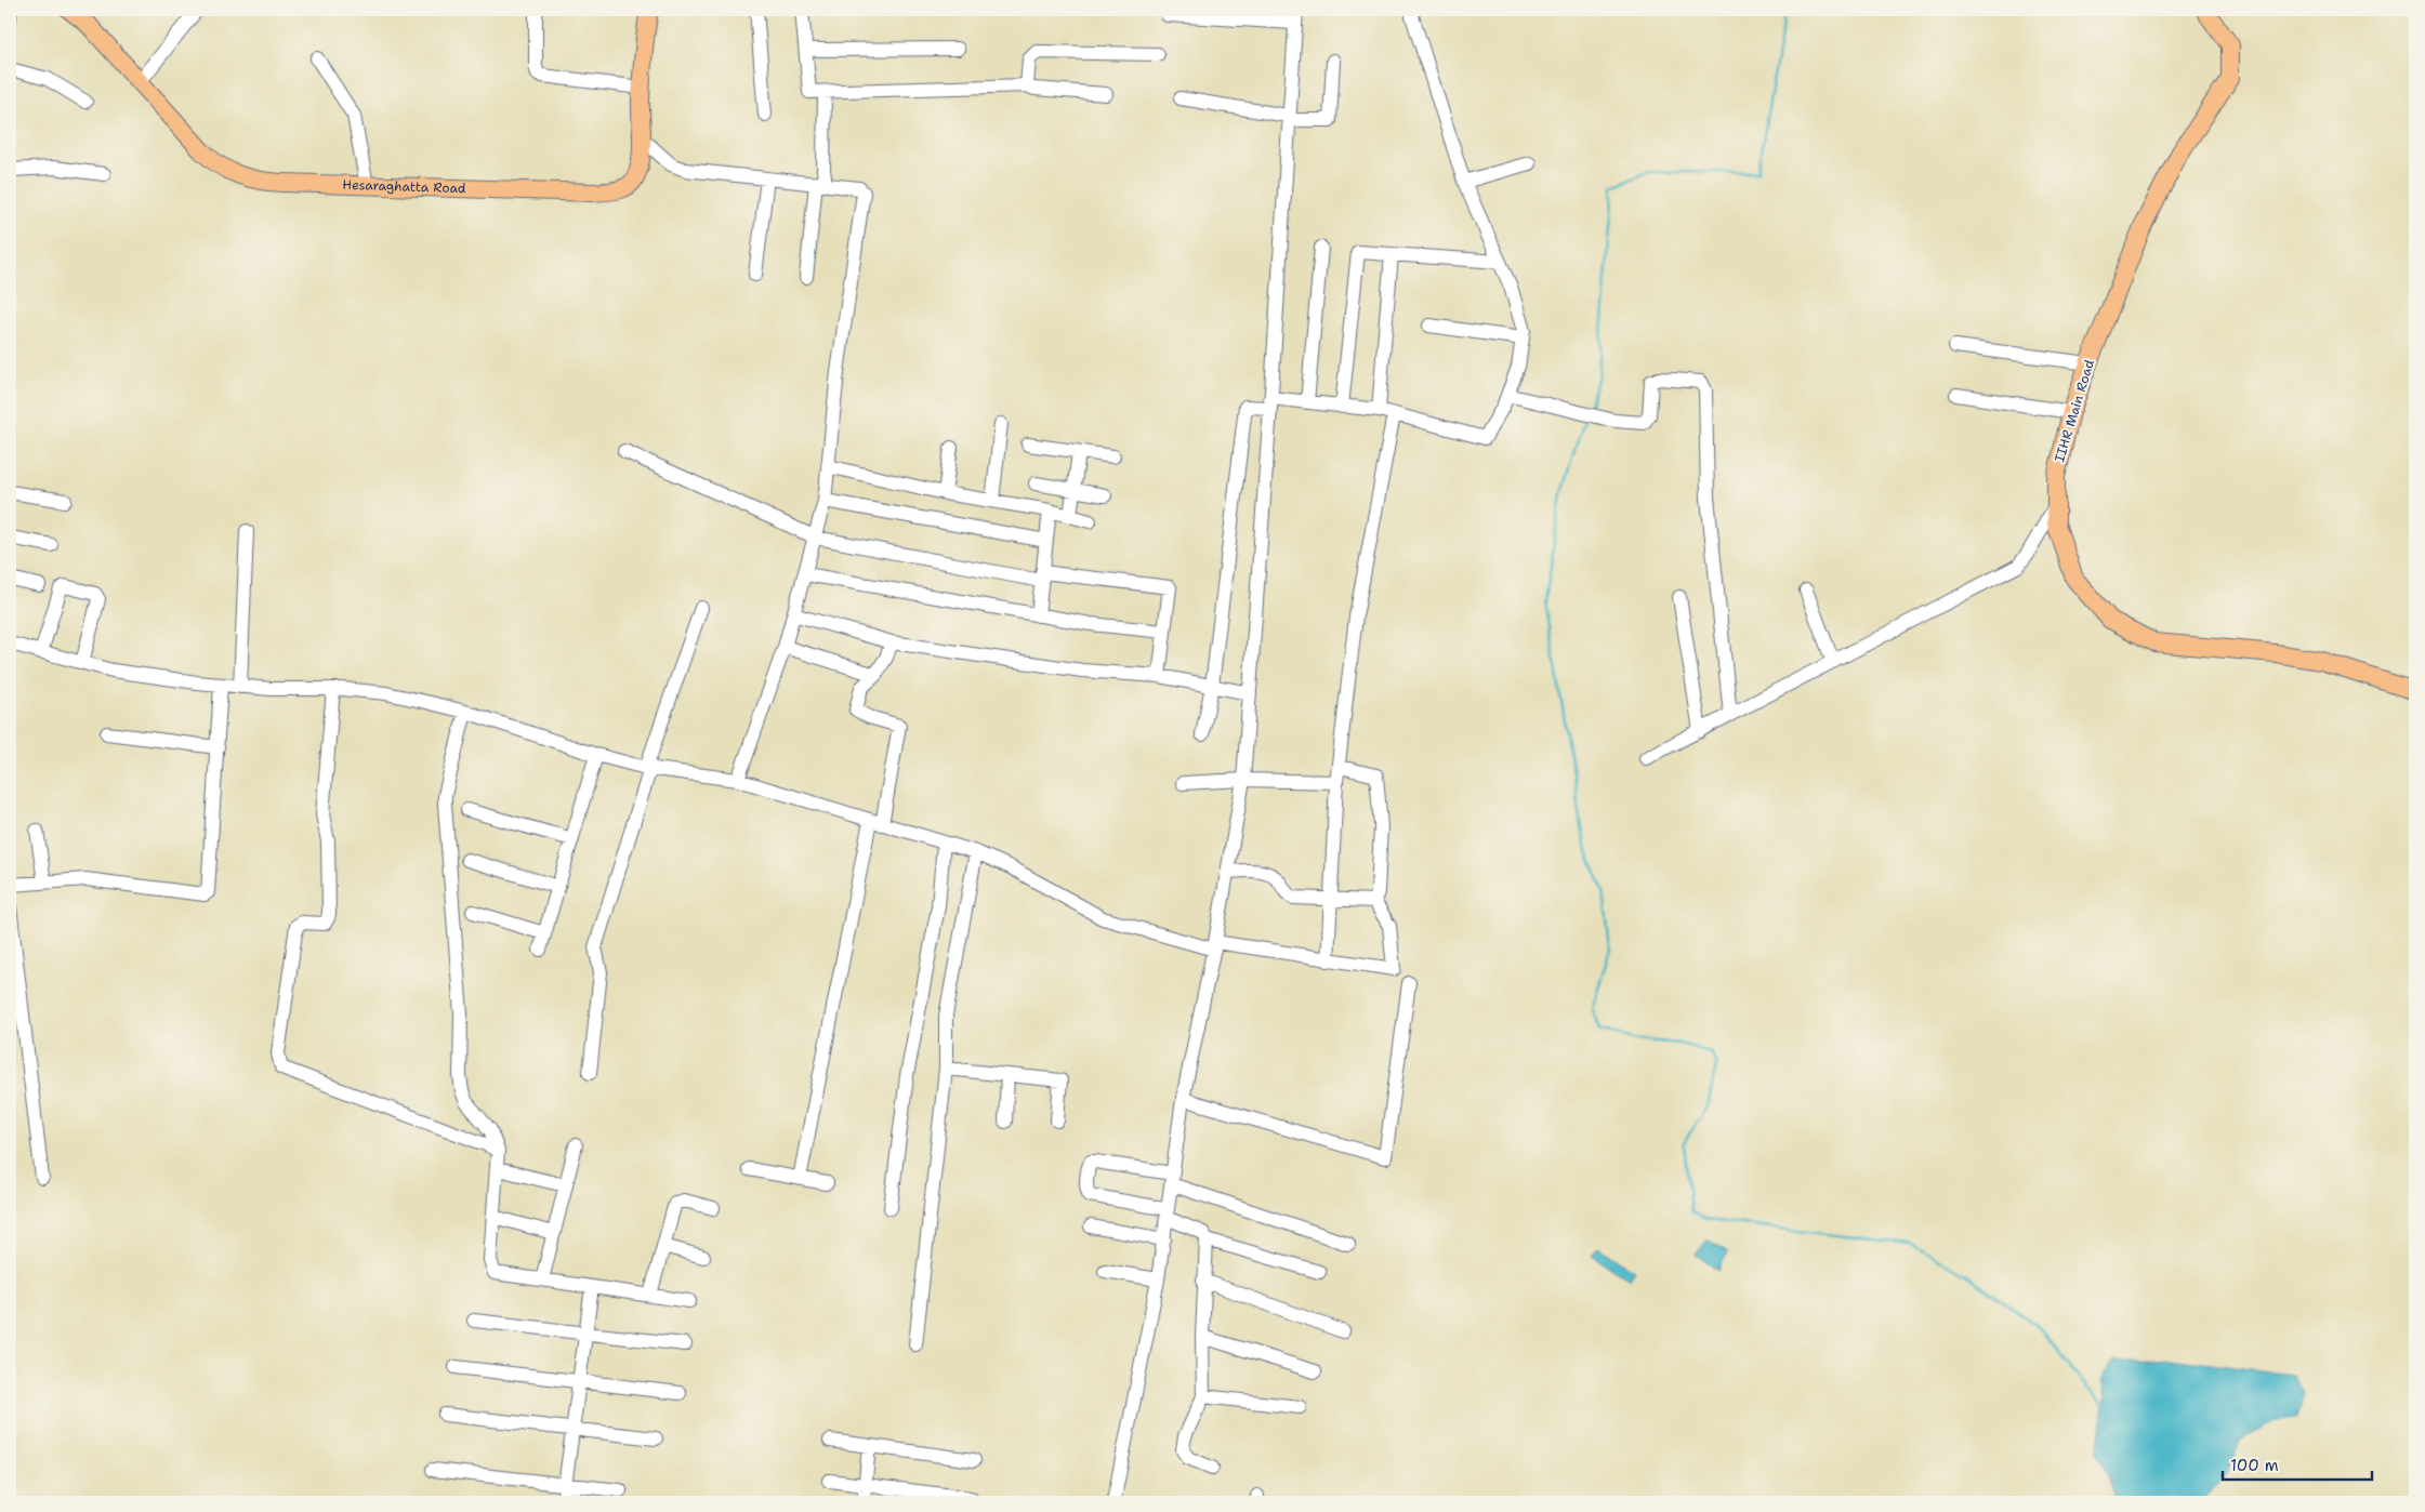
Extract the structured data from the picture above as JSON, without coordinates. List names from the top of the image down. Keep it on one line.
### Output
{"streets":{"main road":["Hesaraghatta Road","IIHR Main Road"]},"scale_bar":"100 m"}
